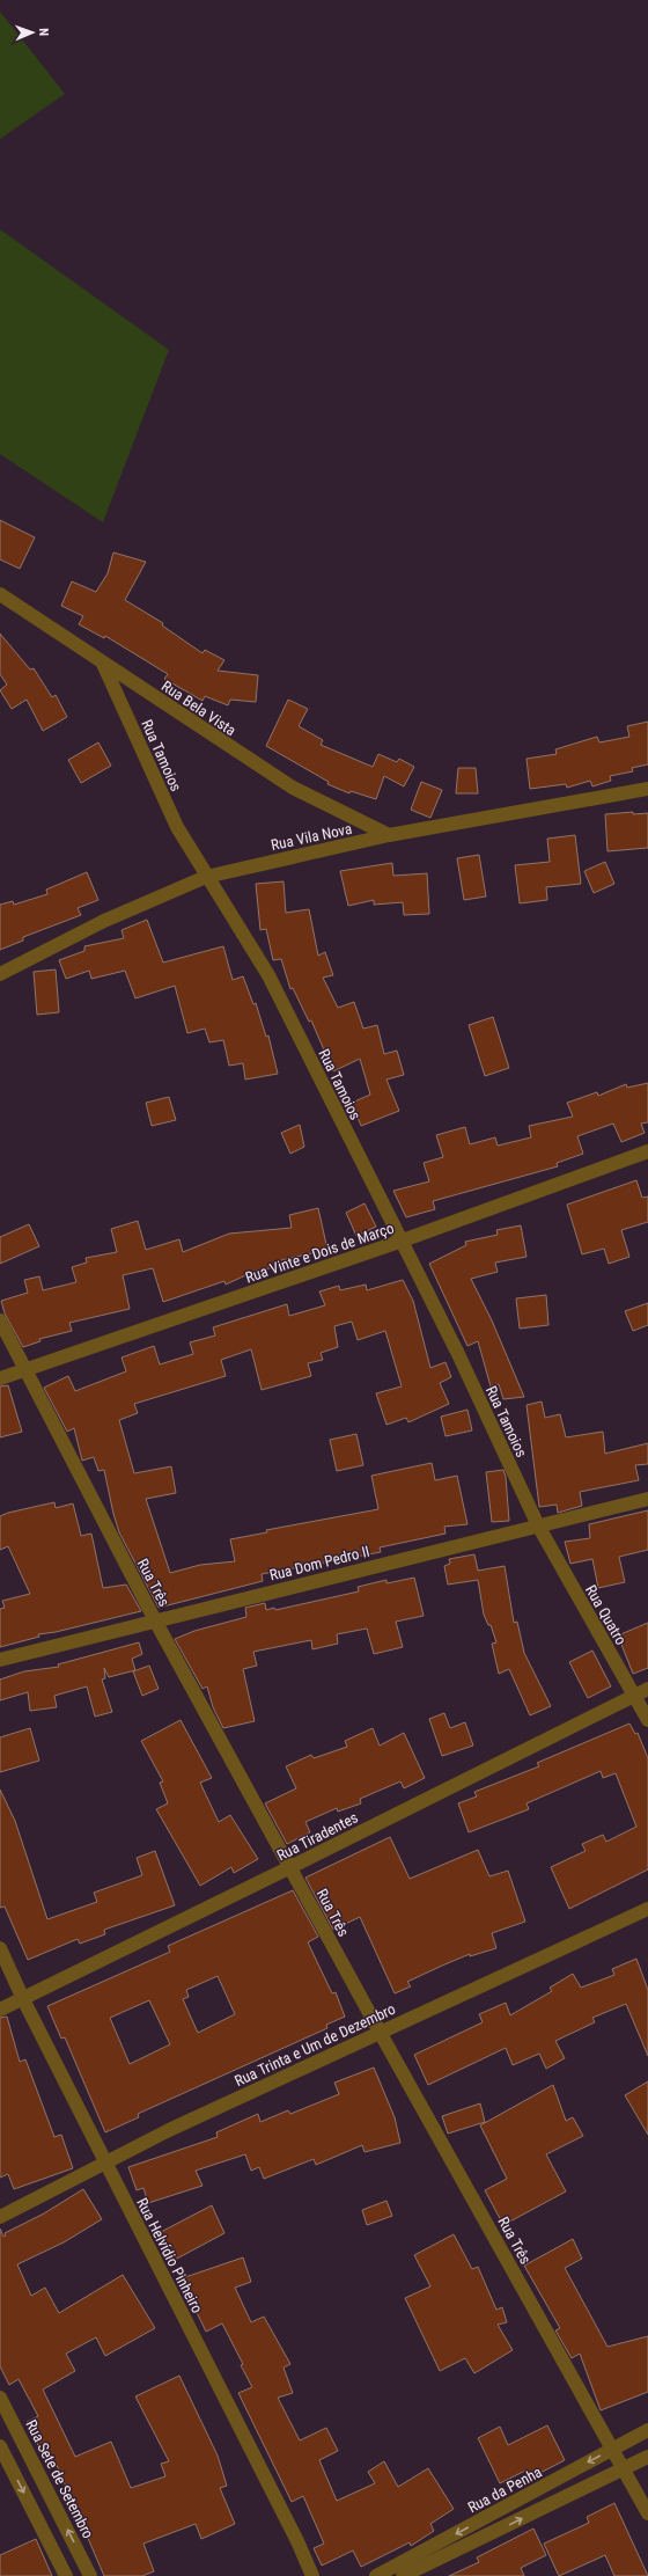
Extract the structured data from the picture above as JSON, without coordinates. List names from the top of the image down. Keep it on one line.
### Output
{"streets":{"street":["Rua Bela Vista","Rua Tamoios","Rua Vila Nova","Rua Vinte e Dois de Março","Rua Dom Pedro II","Rua Três","Rua Quatro","Rua Tiradentes","Rua Trinta e Um de Dezembro","Rua Helvídio Pinheiro","Rua Sete de Setembro","Rua da Penha"]},"crossings":[["Rua Bela Vista","Rua Tamoios"],["Rua Bela Vista","Rua Vila Nova"],["Rua Tamoios","Rua Vila Nova"],["Rua Tamoios","Rua Vinte e Dois de Março"],["Rua Tamoios","Rua Dom Pedro II"],["Rua Tamoios","Rua Quatro"],["Rua Vinte e Dois de Março","Rua Três"],["Rua Dom Pedro II","Rua Três"],["Rua Dom Pedro II","Rua Quatro"],["Rua Três","Rua Tiradentes"],["Rua Três","Rua Trinta e Um de Dezembro"],["Rua Três","Rua da Penha"],["Rua Quatro","Rua Tiradentes"],["Rua Tiradentes","Rua Helvídio Pinheiro"],["Rua Trinta e Um de Dezembro","Rua Helvídio Pinheiro"]],"north":"right"}
